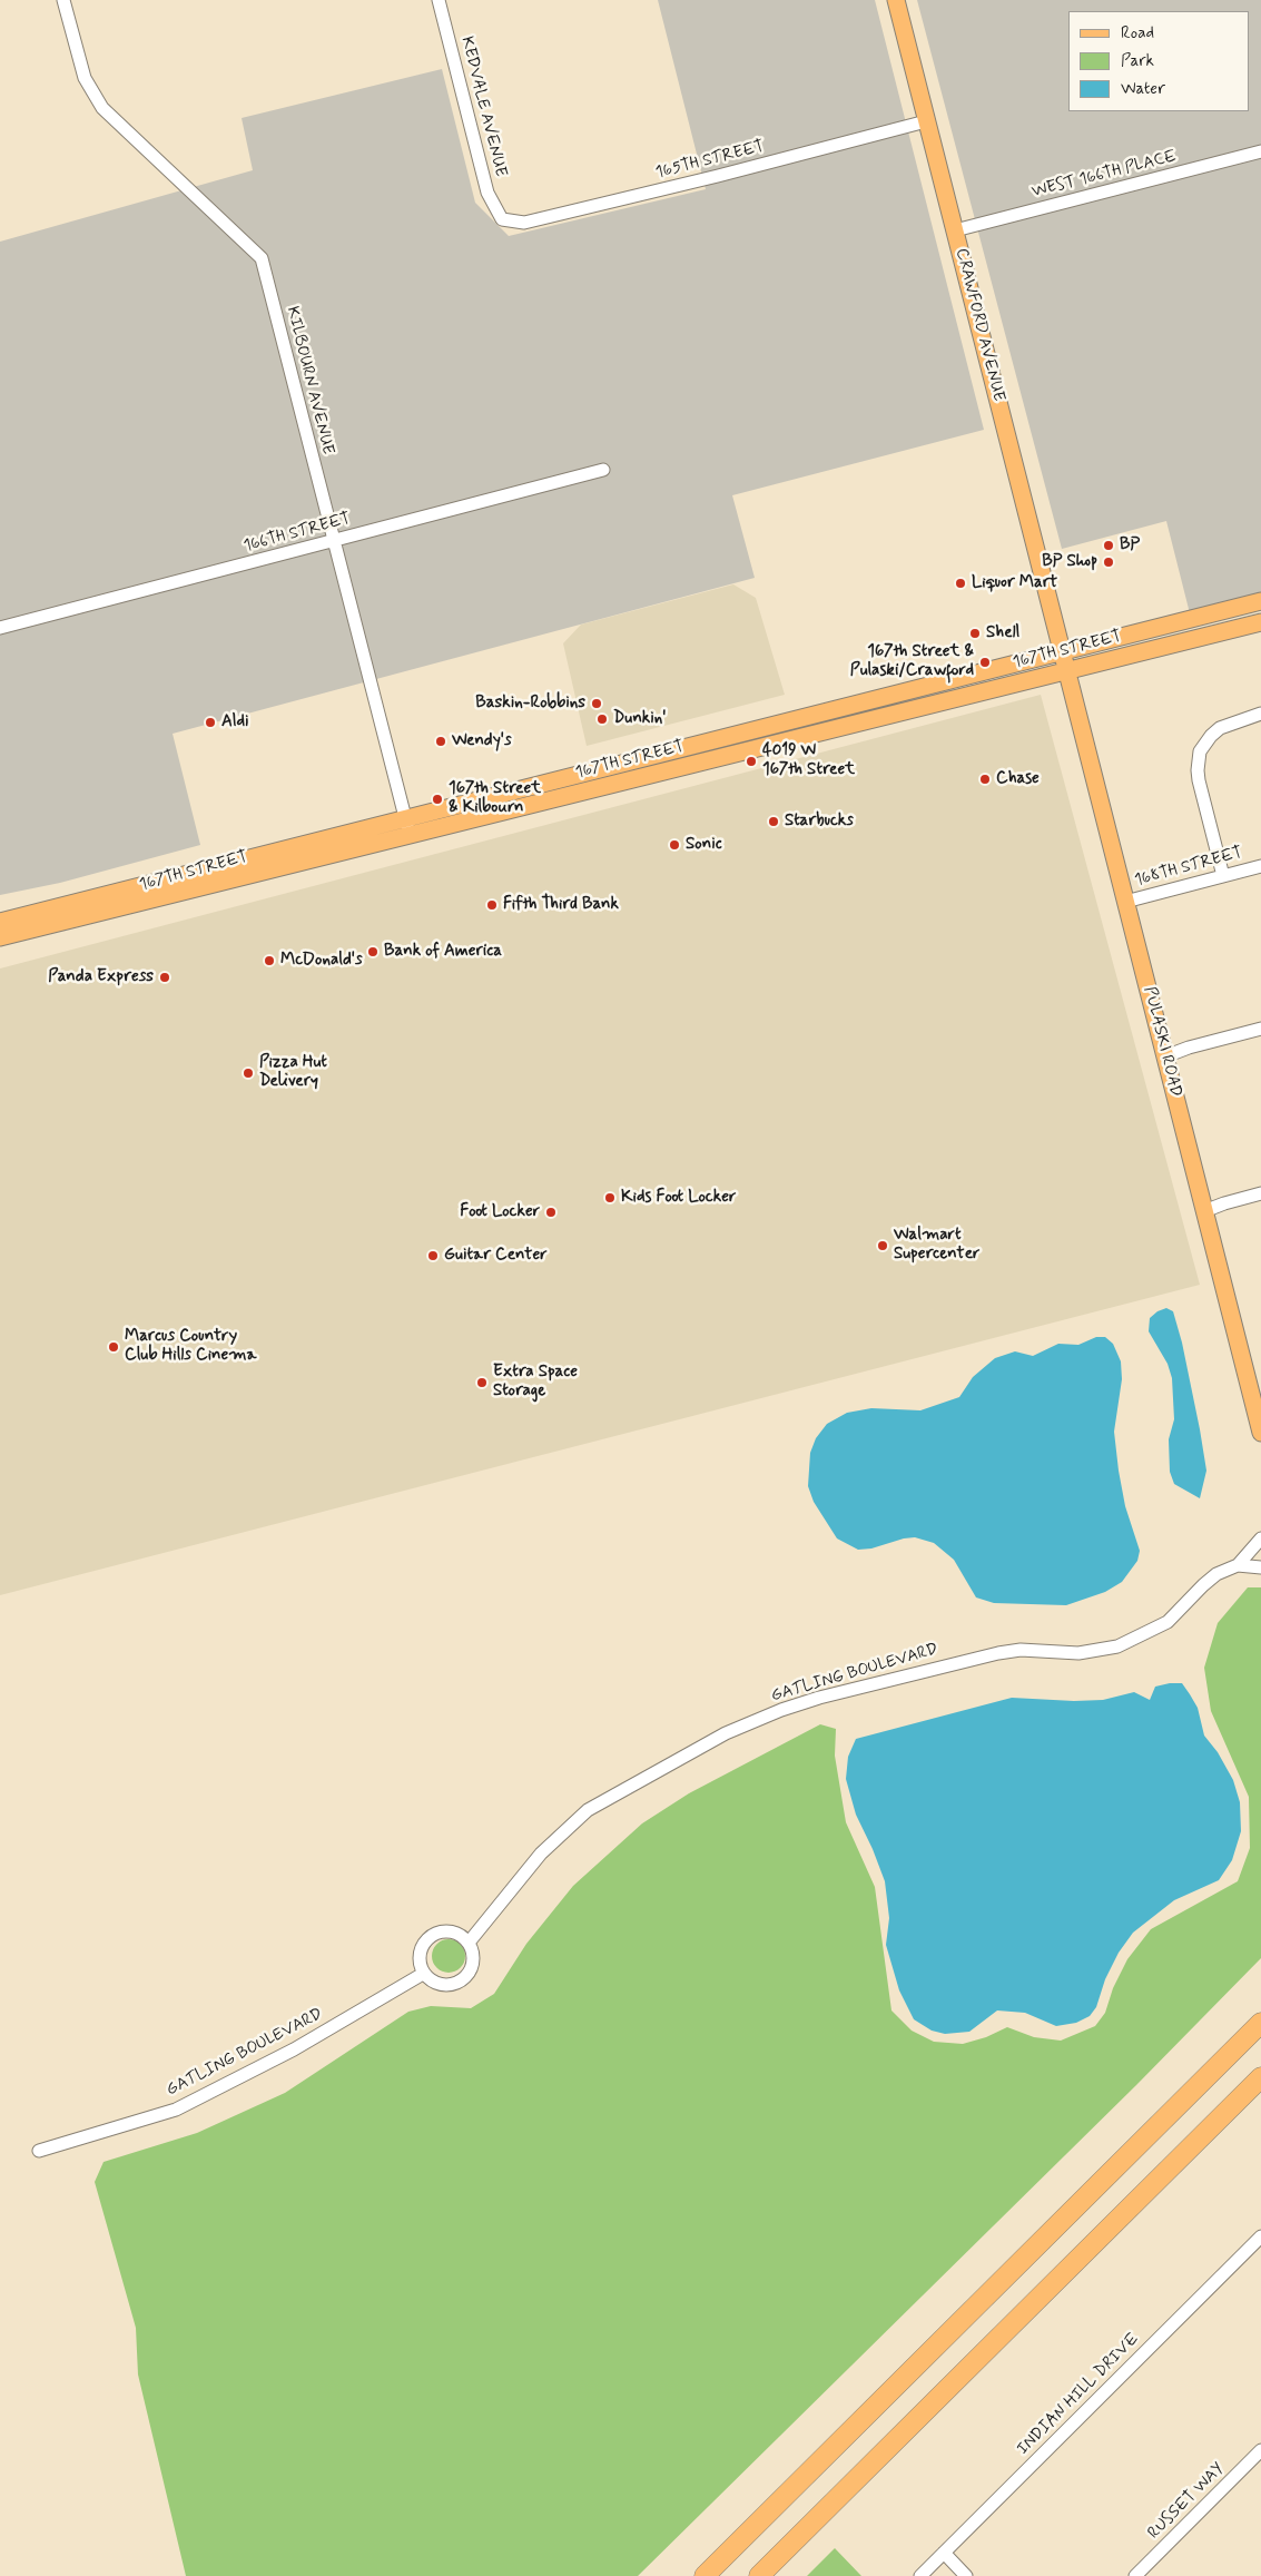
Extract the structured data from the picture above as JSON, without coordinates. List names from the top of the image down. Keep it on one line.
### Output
{"streets":{"main road":["CRAWFORD AVENUE","167TH STREET","PULASKI ROAD"],"street":["KEDVALE AVENUE","165TH STREET","WEST 166TH PLACE","KILBOURN AVENUE","166TH STREET","168TH STREET","GATLING BOULEVARD","INDIAN HILL DRIVE","RUSSET WAY"]},"crossings":[["KEDVALE AVENUE","165TH STREET"],["165TH STREET","CRAWFORD AVENUE"],["WEST 166TH PLACE","CRAWFORD AVENUE"],["CRAWFORD AVENUE","167TH STREET"],["CRAWFORD AVENUE","PULASKI ROAD"],["KILBOURN AVENUE","166TH STREET"],["KILBOURN AVENUE","167TH STREET"],["167TH STREET","PULASKI ROAD"],["168TH STREET","PULASKI ROAD"]],"places":["BP","BP Shop","Liquor Mart","Shell","167th Street & Pulaski/Crawford","Baskin-Robbins","Dunkin'","Aldi","Wendy's","4019 W 167th Street","Chase","167th Street & Kilbourn","Starbucks","Sonic","Fifth Third Bank","Bank of America","McDonald's","Panda Express","Pizza Hut Delivery","Kids Foot Locker","Foot Locker","Walmart Supercenter","Guitar Center","Marcus Country Club Hills Cinema","Extra Space Storage"],"legend":["Road","Park","Water"]}
